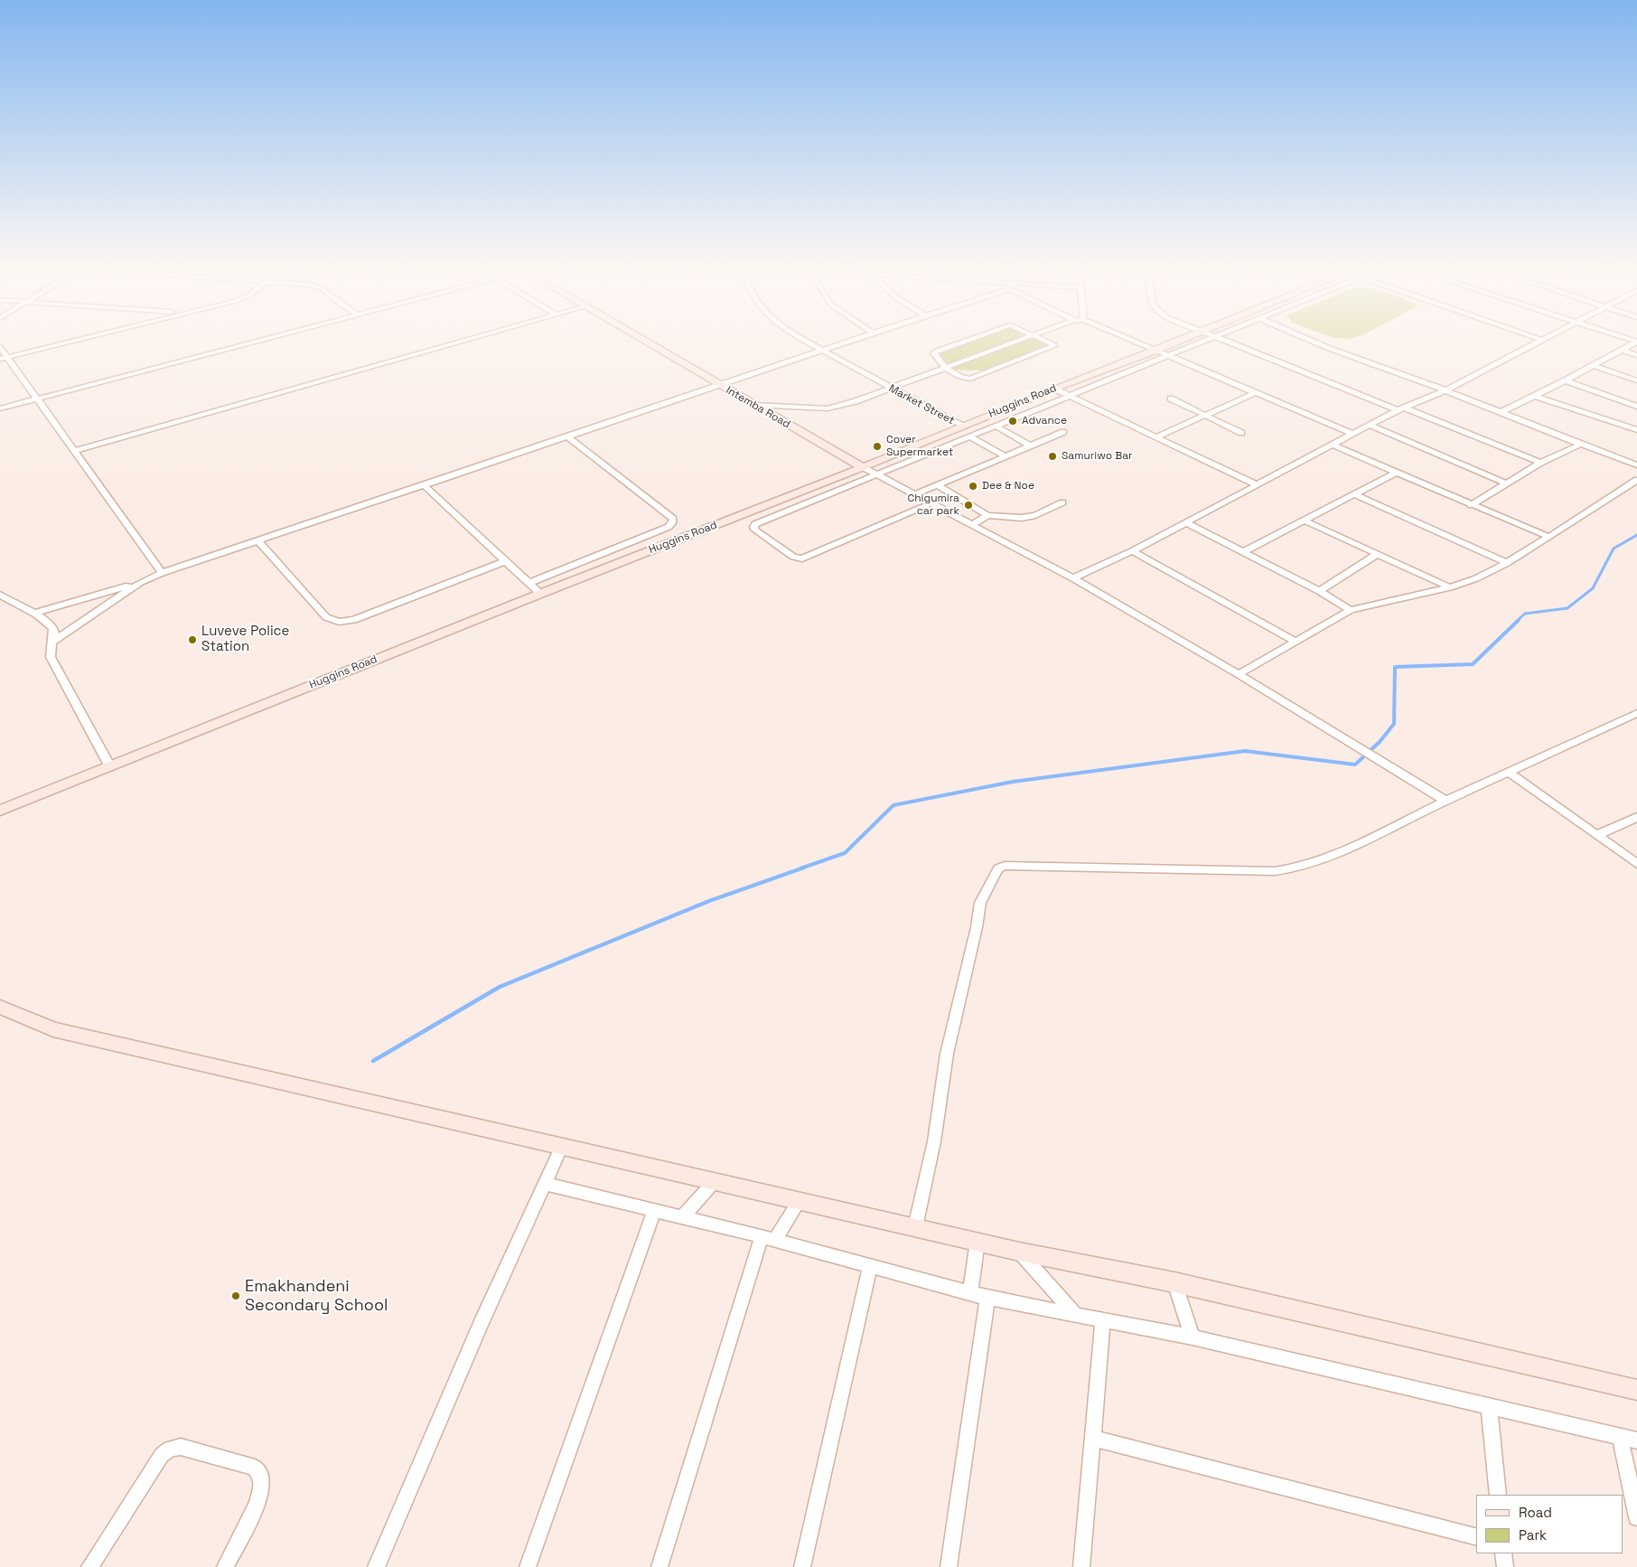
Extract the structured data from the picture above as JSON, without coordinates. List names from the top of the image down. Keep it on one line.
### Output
{"streets":{"street":["Huggins Road","Market Street","Intemba Road"]},"crossings":[["Huggins Road","Market Street"],["Huggins Road","Intemba Road"]],"places":["Advance","Cover Supermarket","Samuriwo Bar","Dee & Noe","Chigumira car park","Luveve Police Station","Emakhandeni Secondary School"],"legend":["Road","Park"]}
